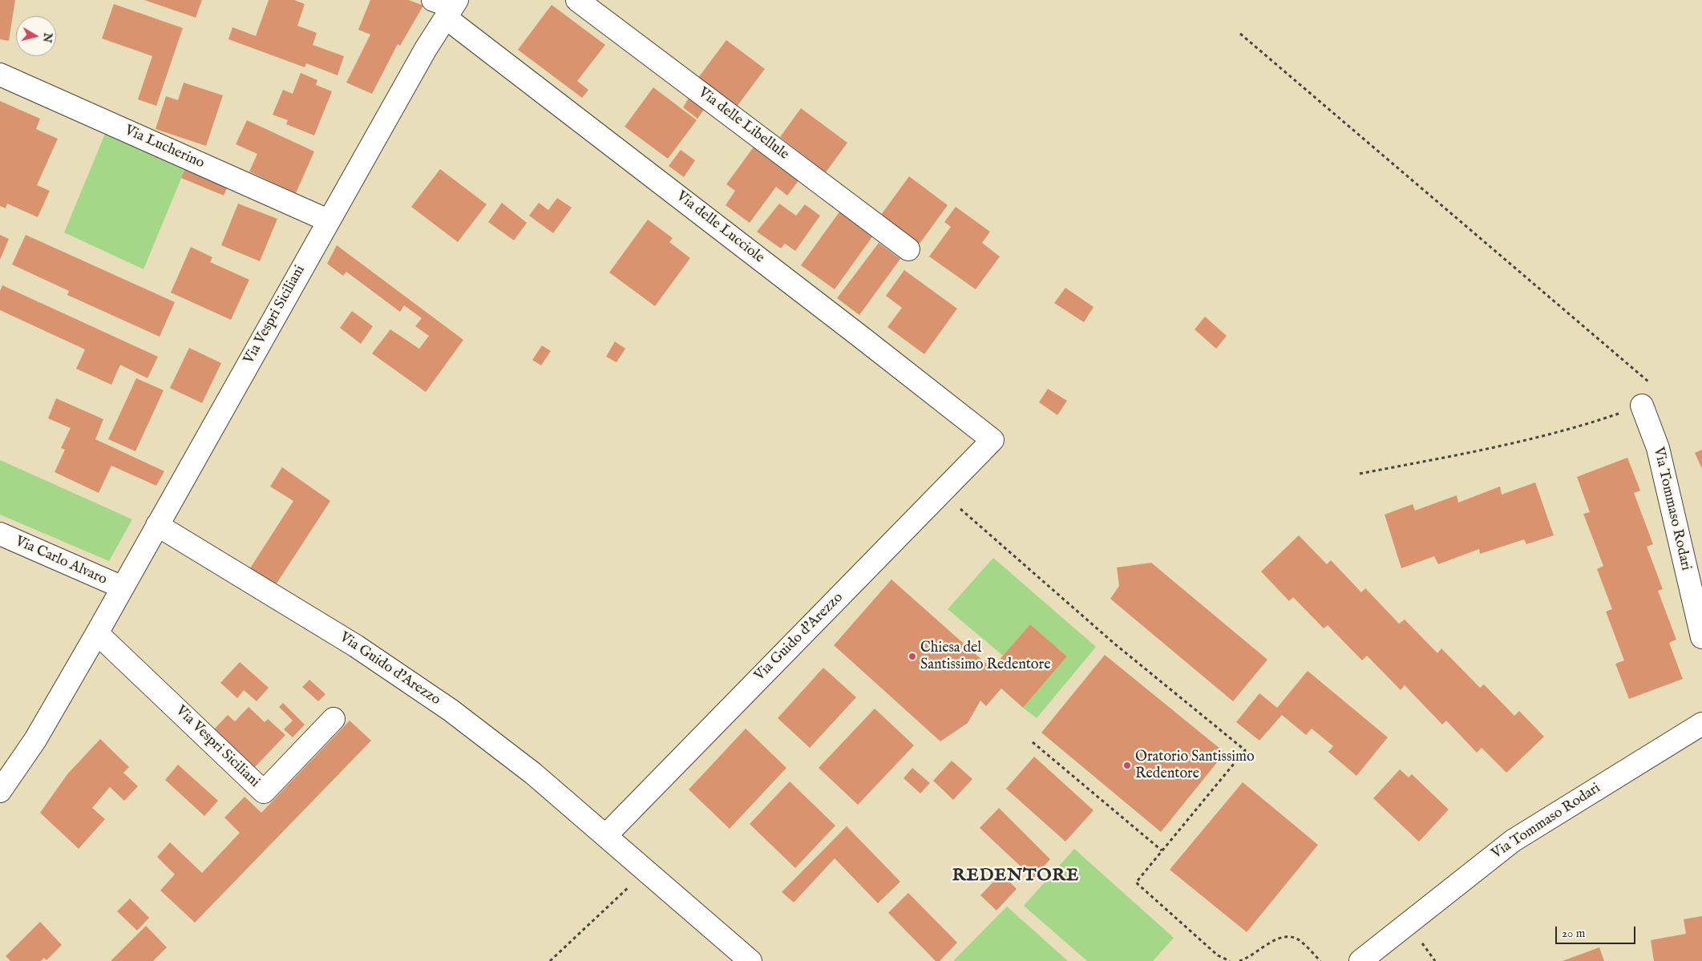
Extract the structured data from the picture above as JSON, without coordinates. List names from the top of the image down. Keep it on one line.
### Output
{"streets":{"street":["Via delle Libellule","Via Lucherino","Via delle Lucciole","Via Vespri Siciliani","Via Tommaso Rodari","Via Carlo Alvaro","Via Guido d'Arezzo"]},"crossings":[["Via Lucherino","Via Vespri Siciliani"],["Via delle Lucciole","Via Vespri Siciliani"],["Via delle Lucciole","Via Guido d'Arezzo"],["Via Vespri Siciliani","Via Carlo Alvaro"],["Via Vespri Siciliani","Via Guido d'Arezzo"]],"districts":["REDENTORE"],"places":["Chiesa del Santissimo Redentore","Oratorio Santissimo Redentore"],"scale_bar":"20 m","north":"right"}
